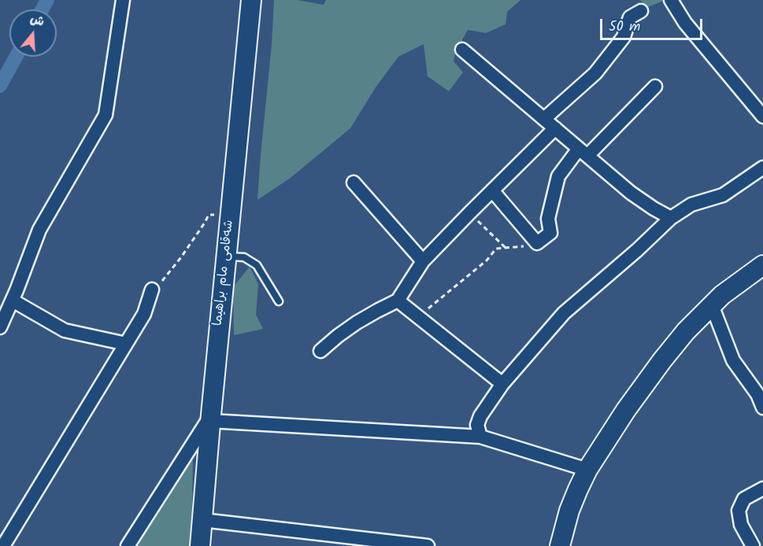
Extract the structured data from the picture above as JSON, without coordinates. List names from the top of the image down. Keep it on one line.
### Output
{"streets":{"street":["شەقامی مام براهیما"]},"scale_bar":"50 m","north":"top"}
